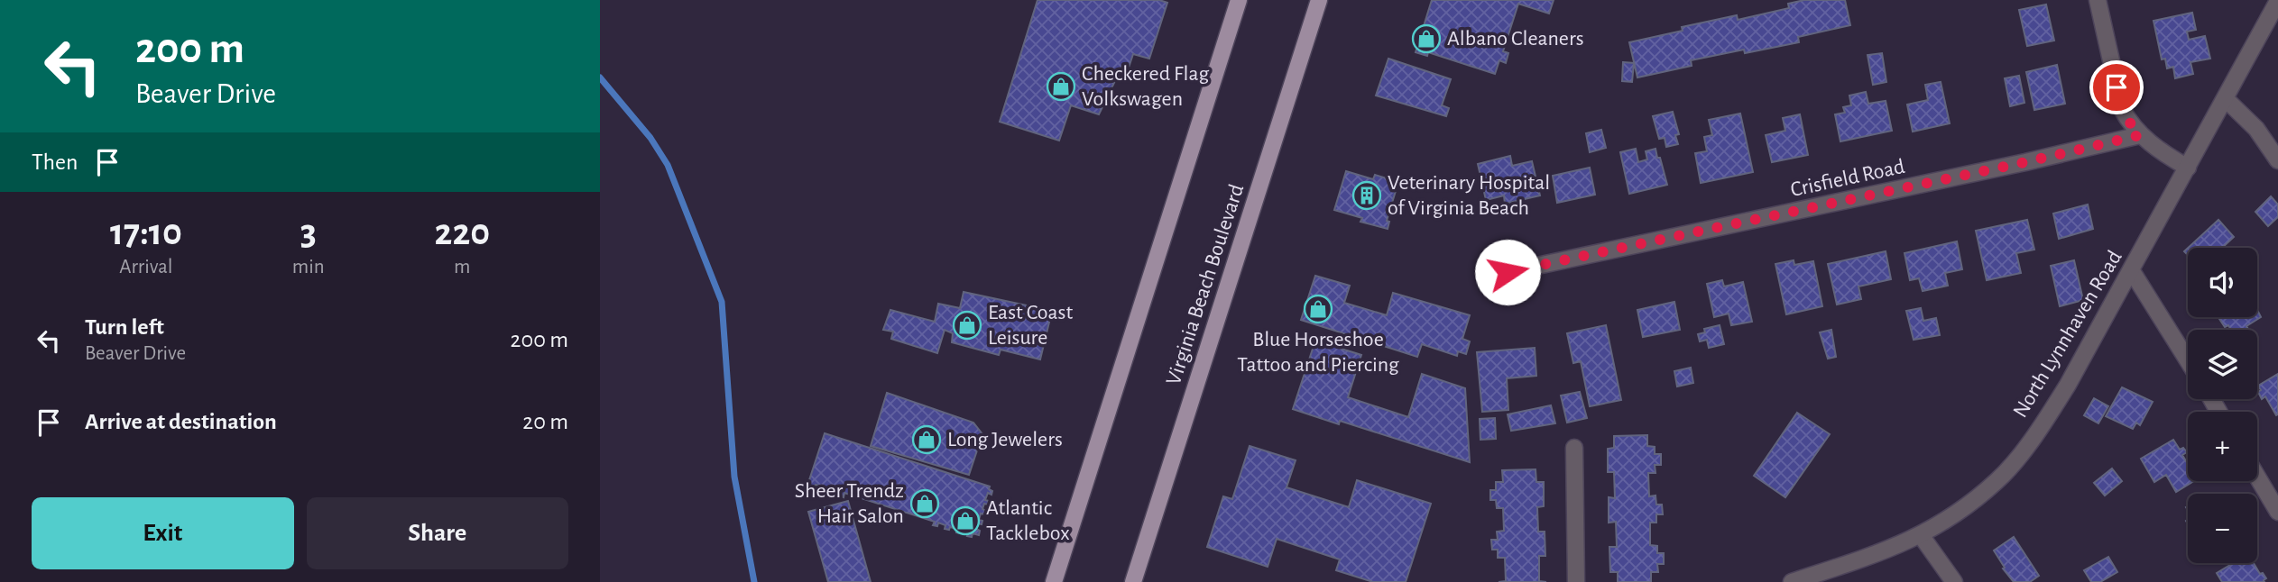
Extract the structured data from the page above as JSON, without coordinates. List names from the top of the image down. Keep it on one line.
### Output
{"streets":{"main road":["Virginia Beach Boulevard"],"street":["Crisfield Road","North Lynnhaven Road"]},"places":{"shop":["Albano Cleaners","Checkered Flag Volkswagen","Blue Horseshoe Tattoo and Piercing","East Coast Leisure","Long Jewelers","Sheer Trendz Hair Salon","Atlantic Tacklebox"],"building":["Veterinary Hospital of Virginia Beach"]},"page":{"turn":["200 m","Beaver Drive"],"then":"Then","eta":["17:10","Arrival","3","min","220","m"],"map_buttons":["+","−"],"list":[{"name":"Turn left","note":"Beaver Drive","value":"200 m"},{"name":"Arrive at destination","value":"20 m"}],"buttons":["Exit","Share"]}}
